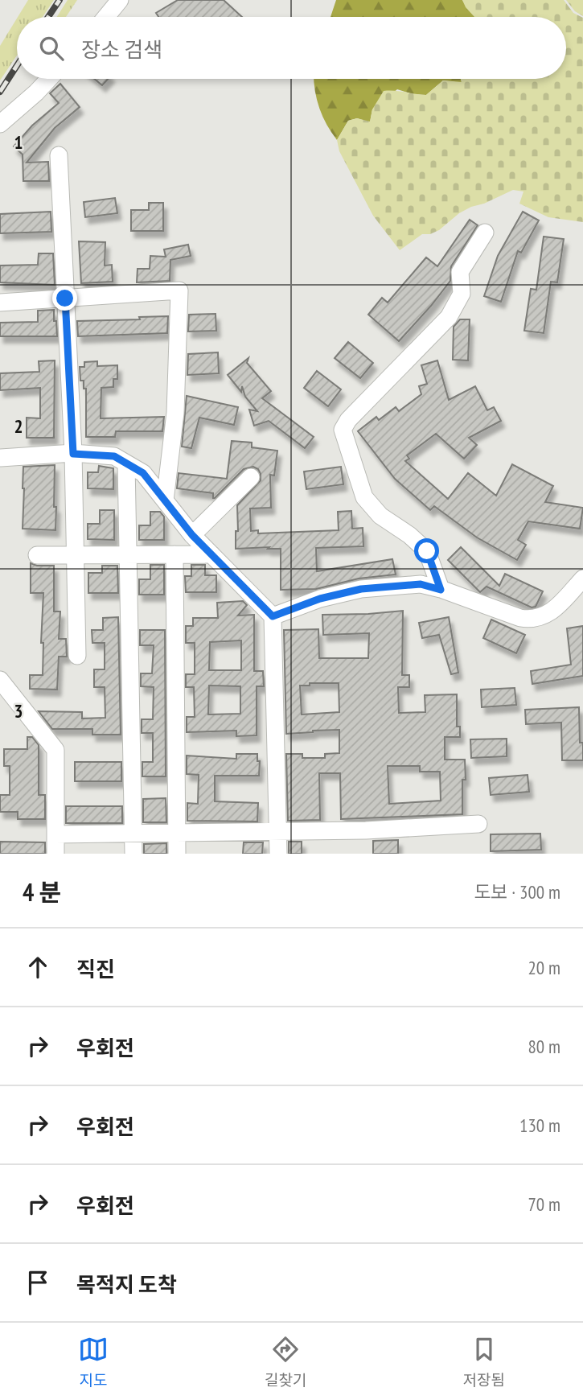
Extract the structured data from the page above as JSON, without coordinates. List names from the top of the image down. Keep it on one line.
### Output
{"page":{"search":"장소 검색","heading":["4 분","도보 · 300 m"],"list":[["직진","20 m"],["우회전","80 m"],["우회전","130 m"],["우회전","70 m"],"목적지 도착"],"nav":["지도","길찾기","저장됨"]},"grid":{"rows":["1","2","3"]}}
